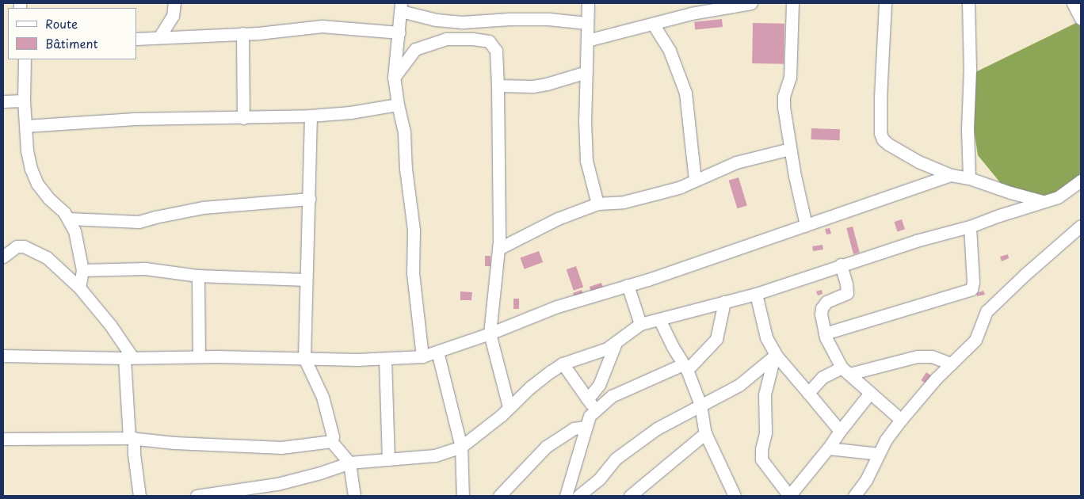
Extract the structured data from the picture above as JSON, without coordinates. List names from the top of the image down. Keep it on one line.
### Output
{"legend":["Route","Bâtiment"]}
